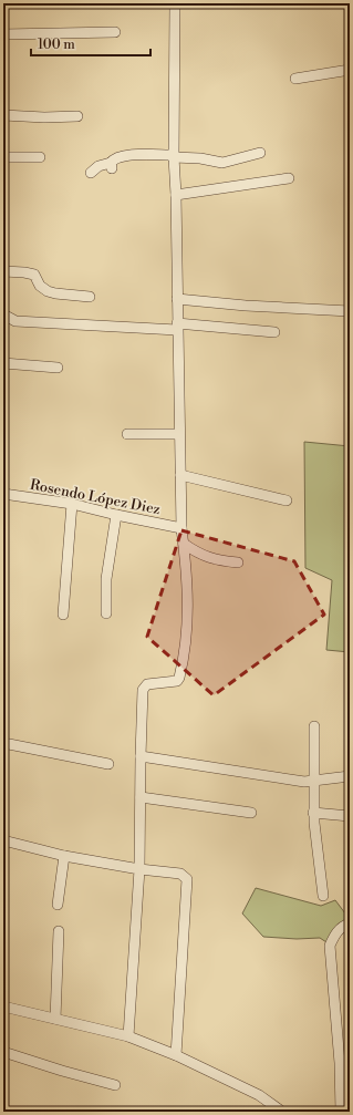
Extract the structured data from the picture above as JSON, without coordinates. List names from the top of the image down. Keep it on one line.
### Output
{"streets":{"street":["Rosendo López Diez"]},"scale_bar":"100 m"}
